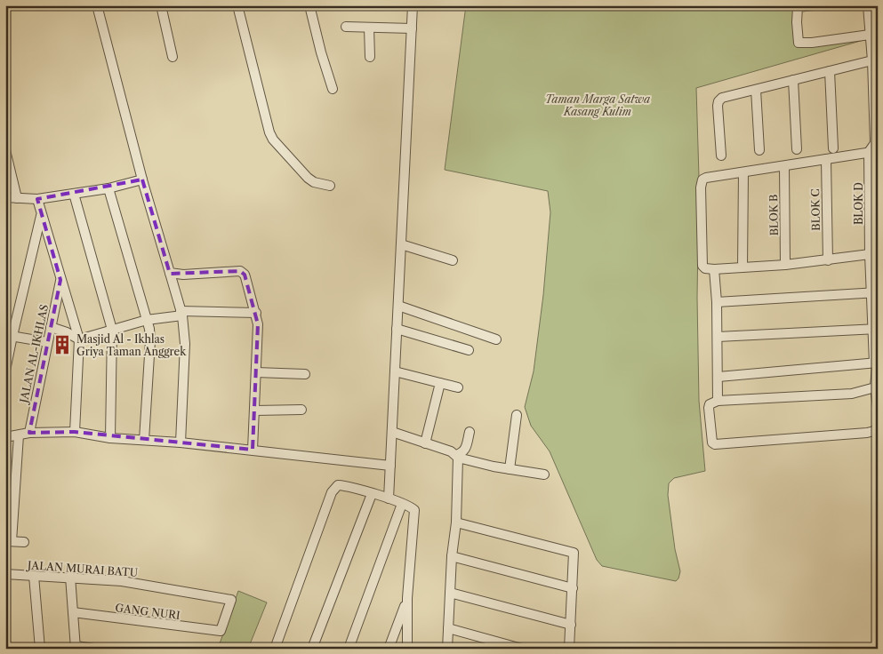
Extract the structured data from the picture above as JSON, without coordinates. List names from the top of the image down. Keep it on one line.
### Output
{"streets":{"street":["BLOK D","BLOK C","BLOK B","JALAN AL-IKHLAS","JALAN MURAI BATU","GANG NURI"]},"crossings":[["JALAN MURAI BATU","GANG NURI"]],"parks":["Taman Marga Satwa Kasang Kulim"],"places":{"building":["Masjid Al - Ikhlas Griya Taman Anggrek"]}}
